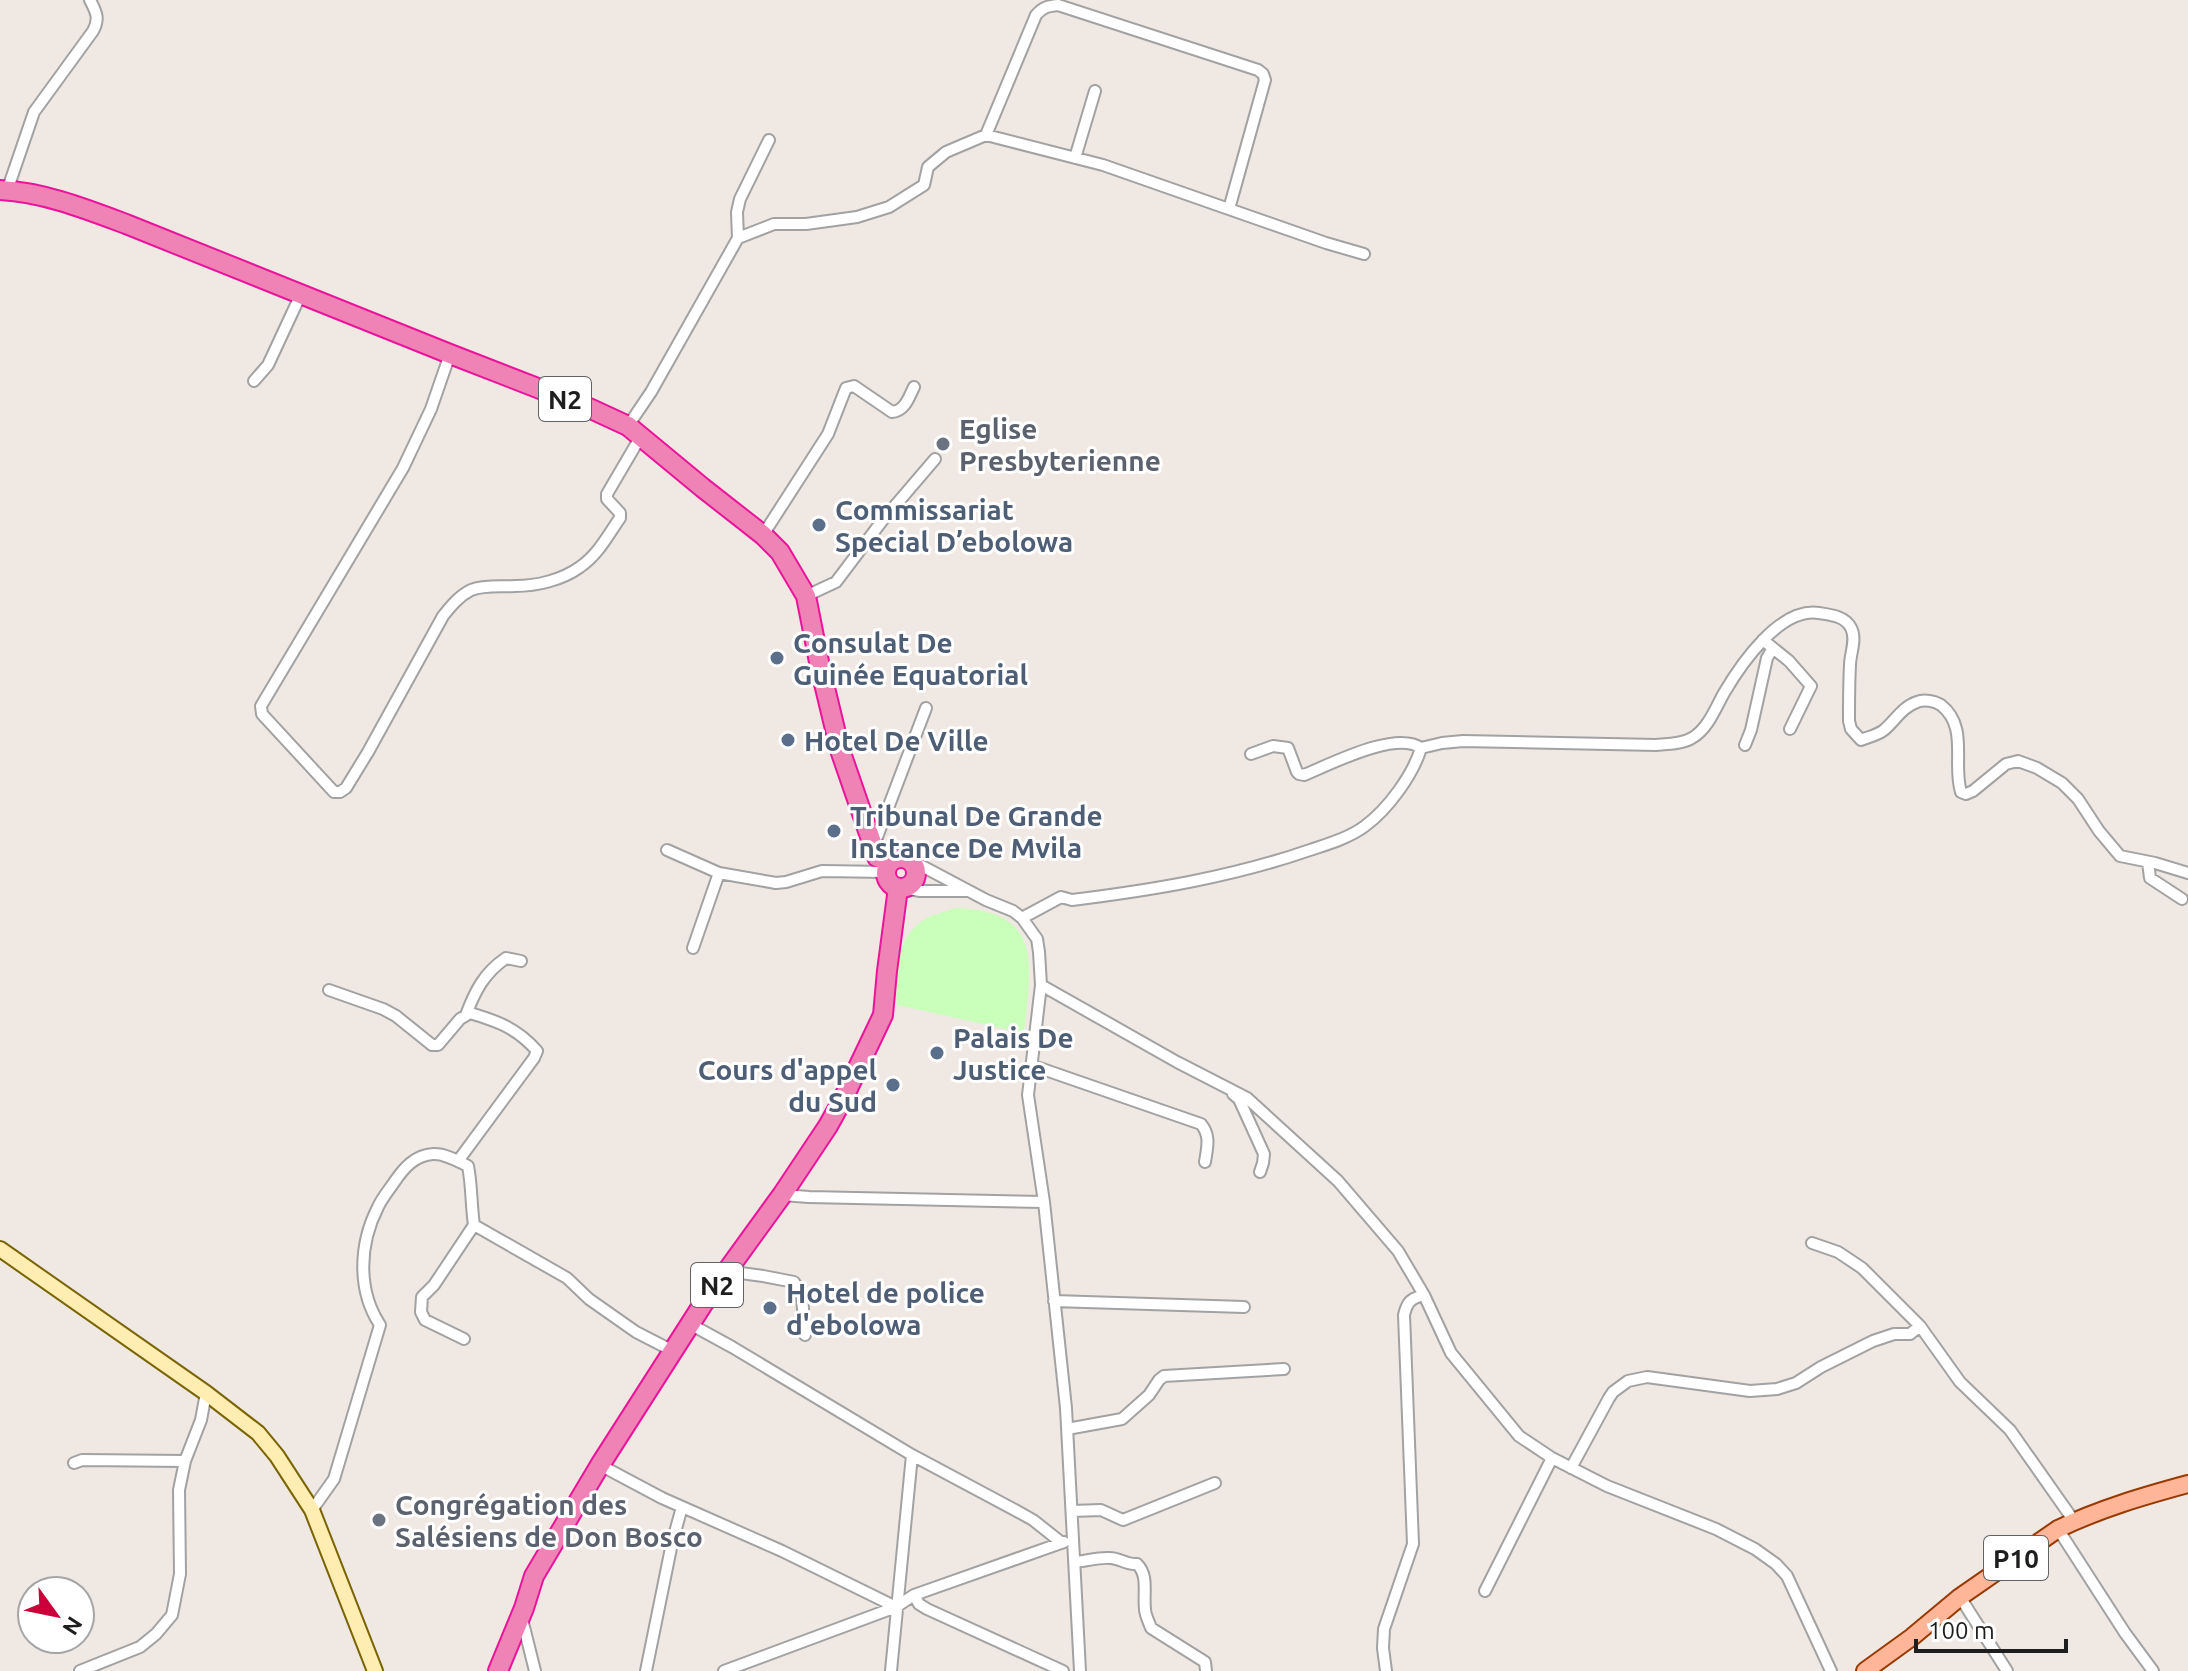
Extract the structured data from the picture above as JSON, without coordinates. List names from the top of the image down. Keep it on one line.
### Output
{"streets":{"highway":["N2"],"main road":["P10"]},"places":["Eglise Presbyterienne","Commissariat Special D’ebolowa","Consulat De Guinée Equatorial","Hotel De Ville","Tribunal De Grande Instance De Mvila","Palais De Justice","Cours d'appel du Sud","Hotel de police d'ebolowa","Congrégation des Salésiens de Don Bosco"],"scale_bar":"100 m","north":"bottom right"}
